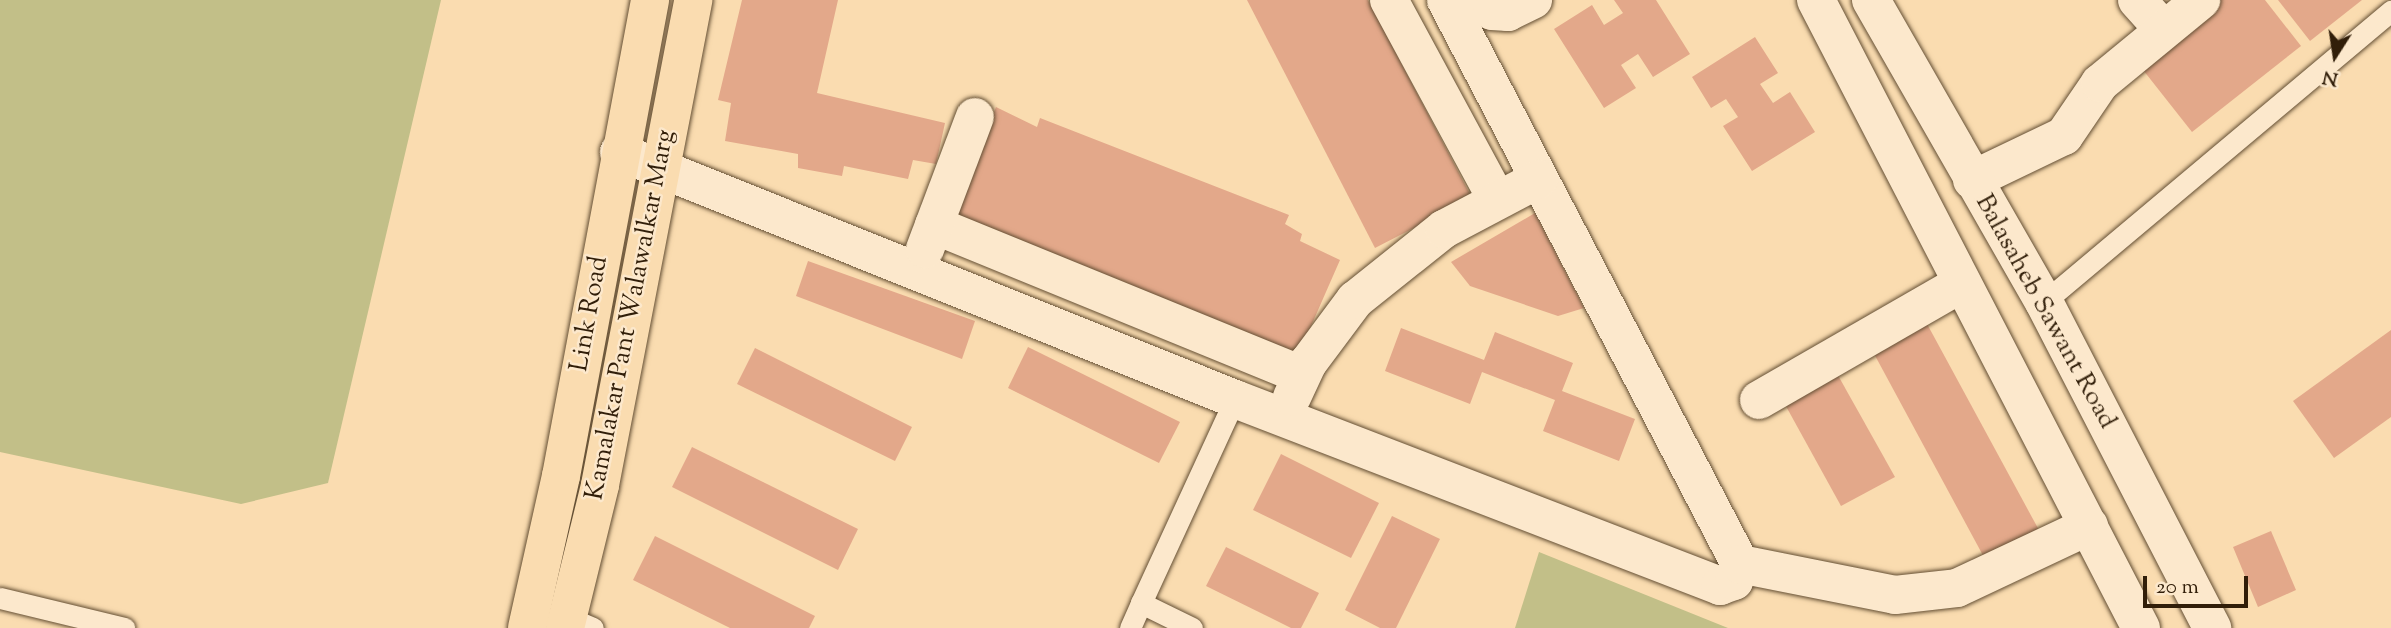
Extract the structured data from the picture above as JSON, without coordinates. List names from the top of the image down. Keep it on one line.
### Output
{"streets":{"main road":["Link Road","Kamalakar Pant Walawalkar Marg"],"street":["Balasaheb Sawant Road"]},"scale_bar":"20 m","north":"bottom"}
